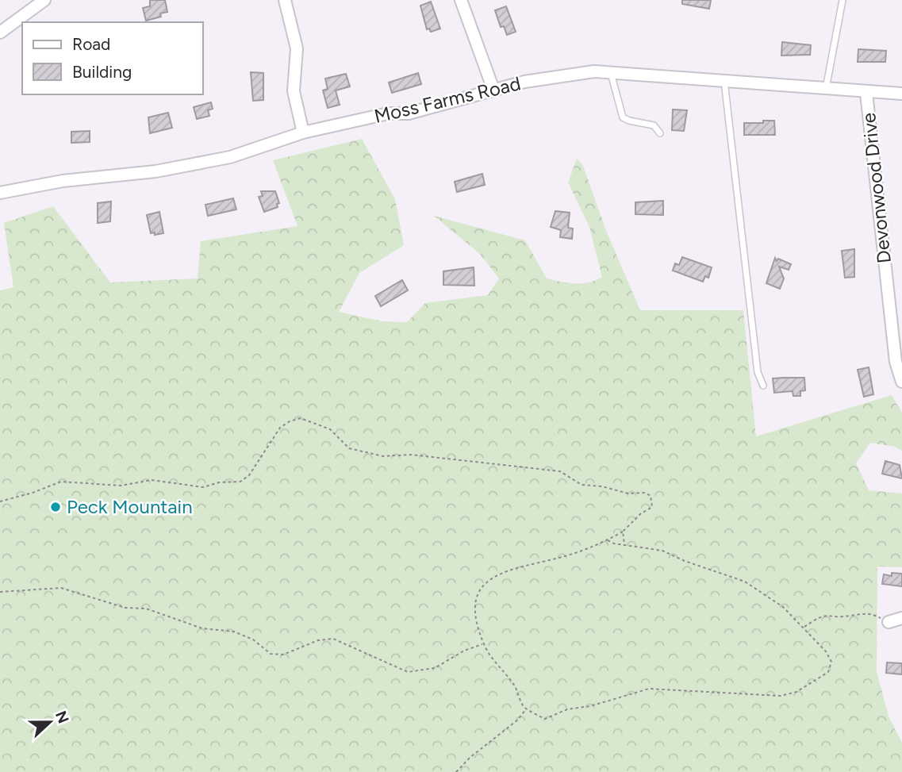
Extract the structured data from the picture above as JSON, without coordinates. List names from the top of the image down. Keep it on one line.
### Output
{"streets":{"street":["Moss Farms Road","Devonwood Drive"]},"crossings":[["Moss Farms Road","Devonwood Drive"]],"places":["Peck Mountain"],"legend":["Road","Building"],"north":"right"}
